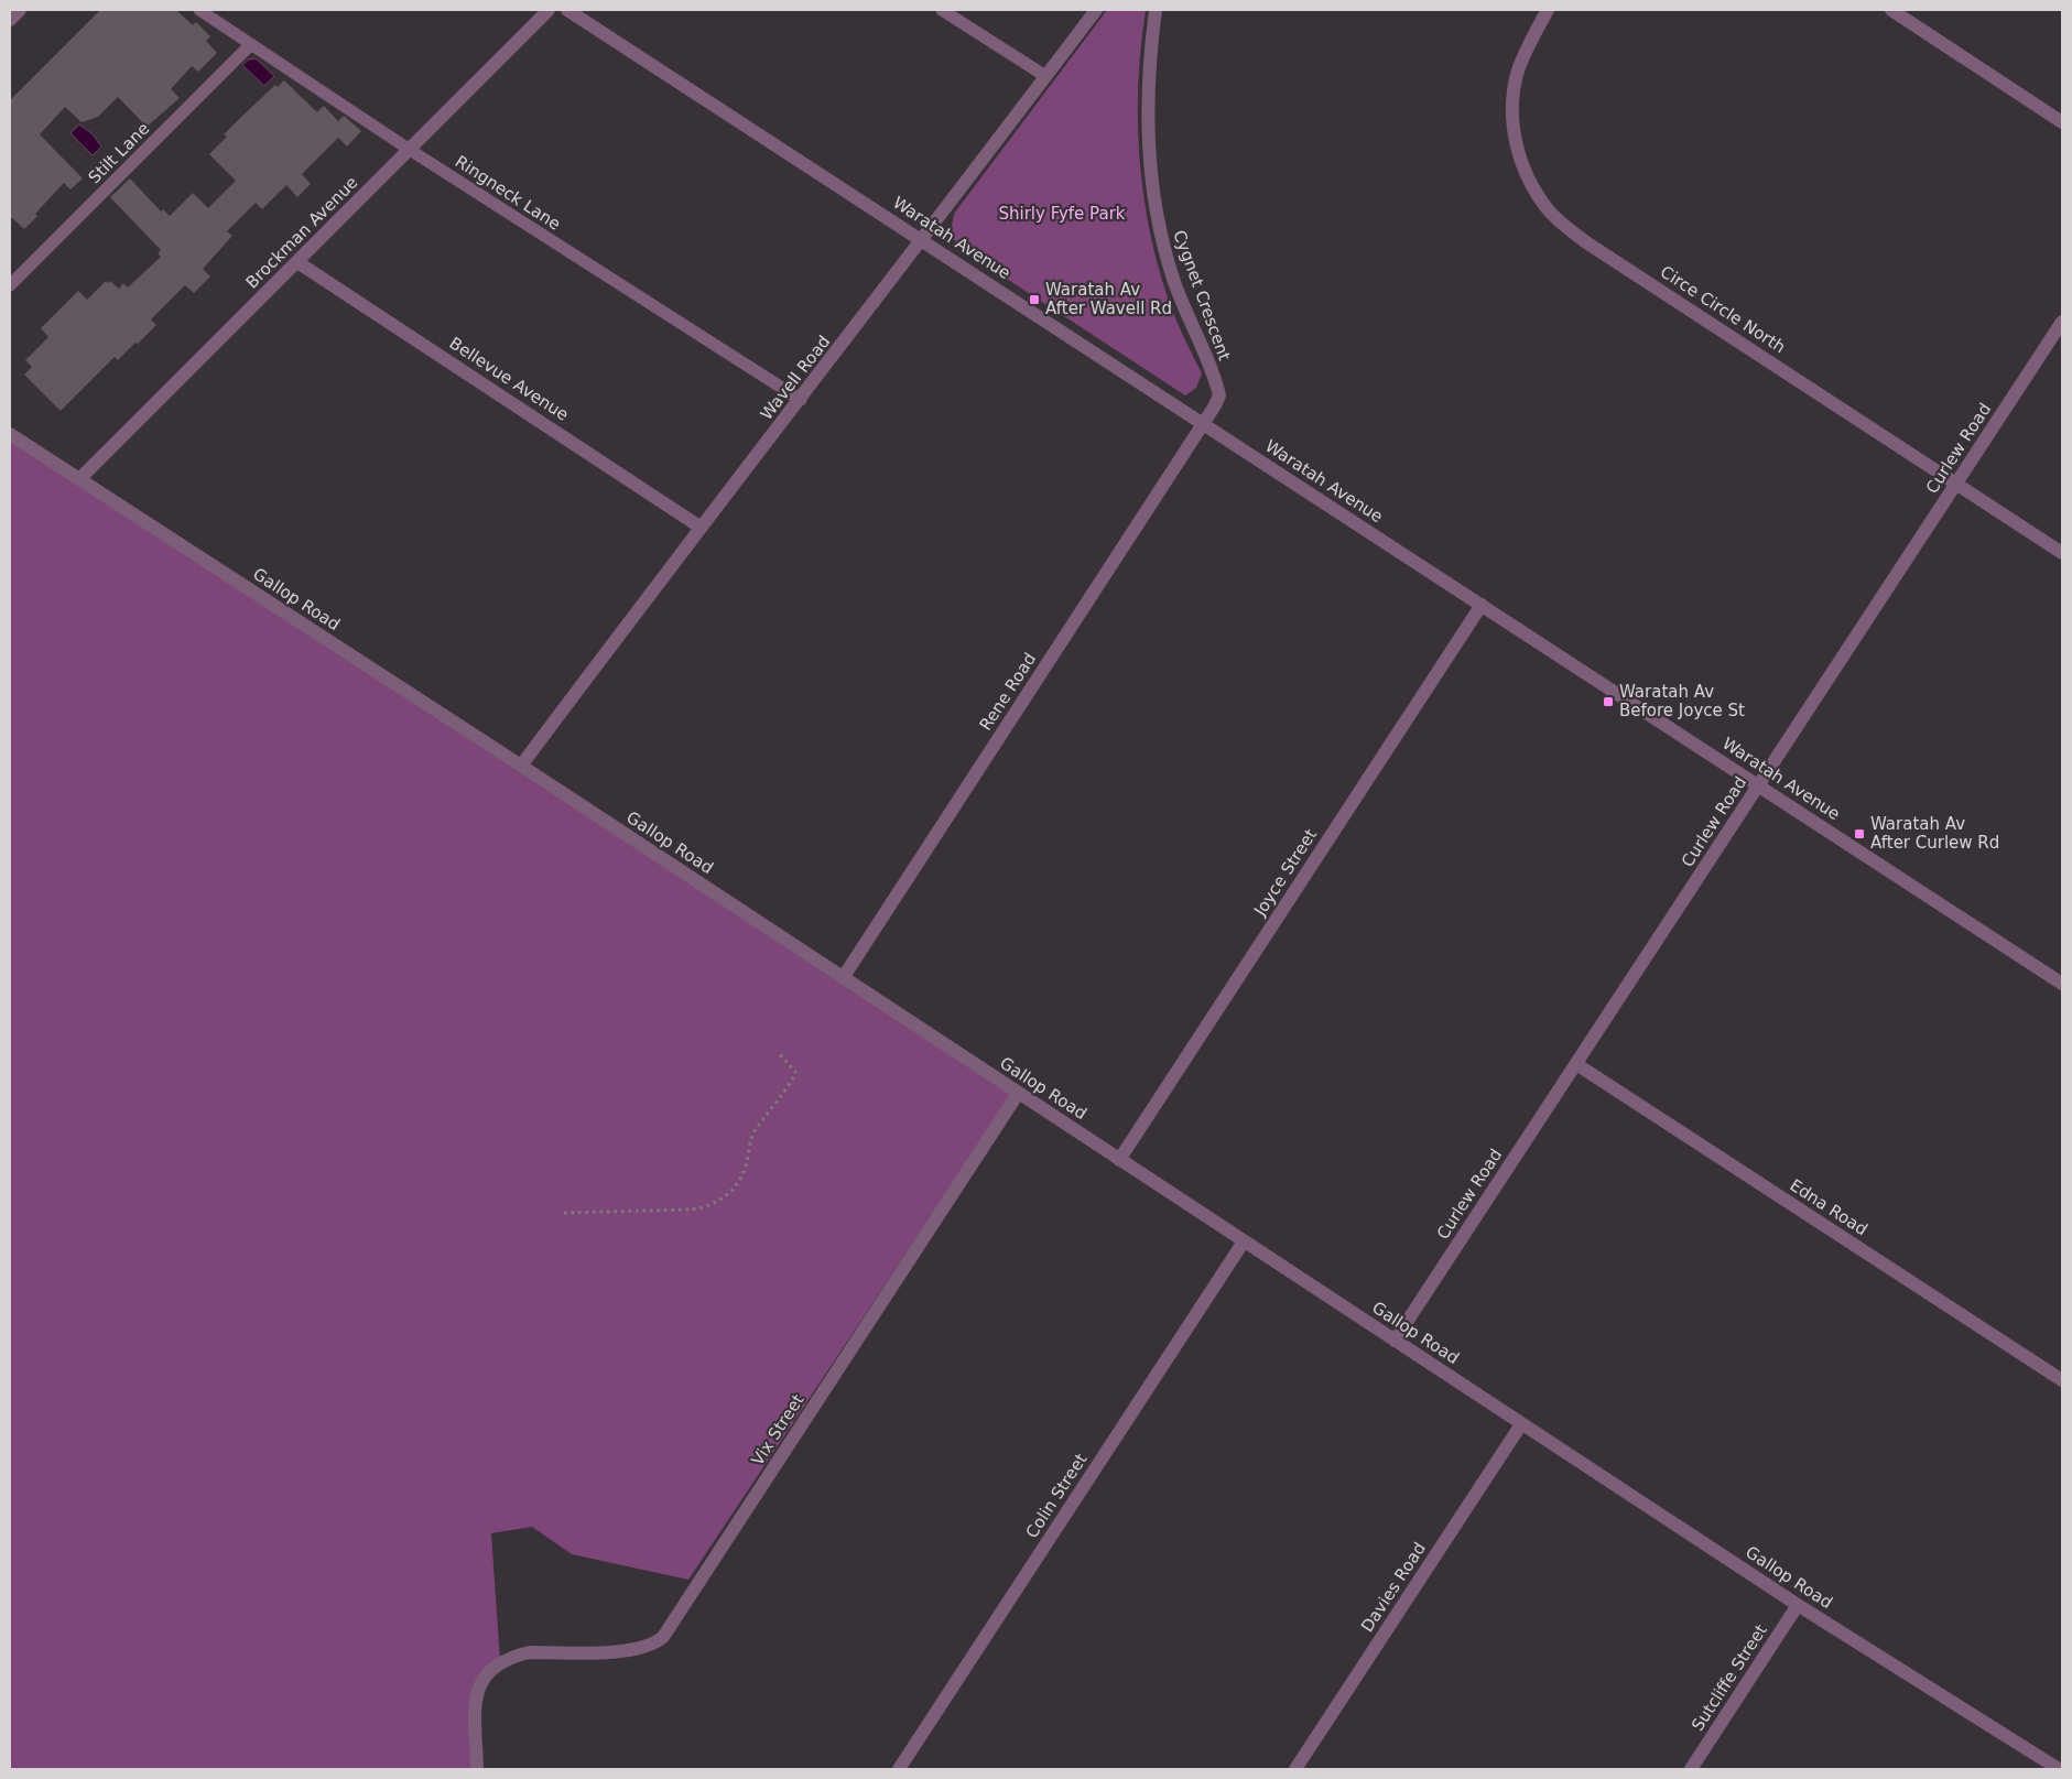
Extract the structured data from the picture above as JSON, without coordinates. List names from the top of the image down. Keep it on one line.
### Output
{"streets":{"street":["Brockman Avenue","Waratah Avenue","Cygnet Crescent","Circe Circle North","Wavell Road","Bellevue Avenue","Curlew Road","Gallop Road","Rene Road","Joyce Street","Edna Road","Vix Street","Colin Street","Davies Road","Sutcliffe Street"],"lane":["Stilt Lane","Ringneck Lane"]},"crossings":[["Stilt Lane","Ringneck Lane"],["Ringneck Lane","Brockman Avenue"],["Ringneck Lane","Wavell Road"],["Brockman Avenue","Bellevue Avenue"],["Brockman Avenue","Gallop Road"],["Waratah Avenue","Cygnet Crescent"],["Waratah Avenue","Wavell Road"],["Waratah Avenue","Curlew Road"],["Waratah Avenue","Rene Road"],["Waratah Avenue","Joyce Street"],["Cygnet Crescent","Rene Road"],["Circe Circle North","Curlew Road"],["Wavell Road","Bellevue Avenue"],["Wavell Road","Gallop Road"],["Curlew Road","Gallop Road"],["Curlew Road","Edna Road"],["Gallop Road","Rene Road"],["Gallop Road","Joyce Street"],["Gallop Road","Vix Street"],["Gallop Road","Colin Street"],["Gallop Road","Davies Road"],["Gallop Road","Sutcliffe Street"]],"parks":["Shirly Fyfe Park"],"places":{"transit":["Waratah Av After Wavell Rd","Waratah Av Before Joyce St","Waratah Av After Curlew Rd"]}}
